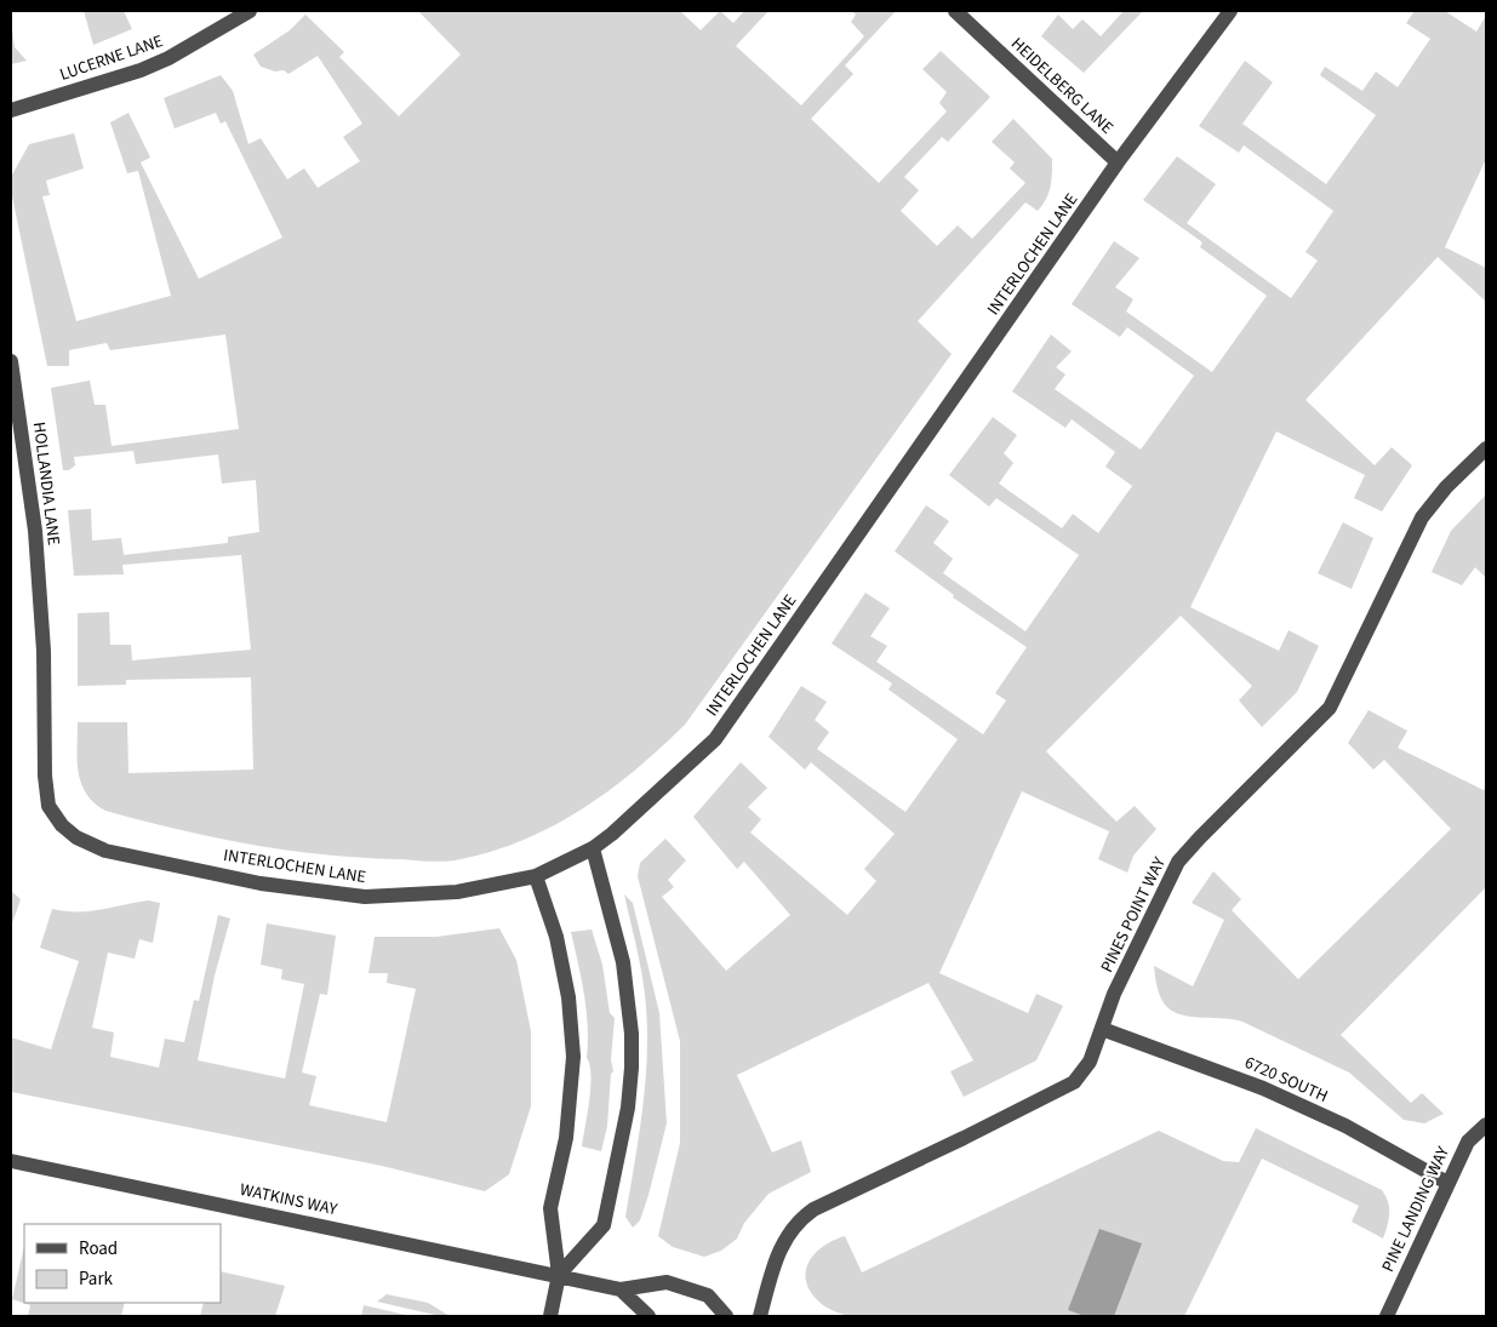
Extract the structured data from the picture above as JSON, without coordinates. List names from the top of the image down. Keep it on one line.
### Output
{"streets":{"street":["LUCERNE LANE","HEIDELBERG LANE","INTERLOCHEN LANE","HOLLANDIA LANE","PINES POINT WAY","6720 SOUTH","WATKINS WAY","PINE LANDING WAY"]},"crossings":[["HEIDELBERG LANE","INTERLOCHEN LANE"],["INTERLOCHEN LANE","HOLLANDIA LANE"],["PINES POINT WAY","6720 SOUTH"],["6720 SOUTH","PINE LANDING WAY"]],"legend":["Road","Park"]}
